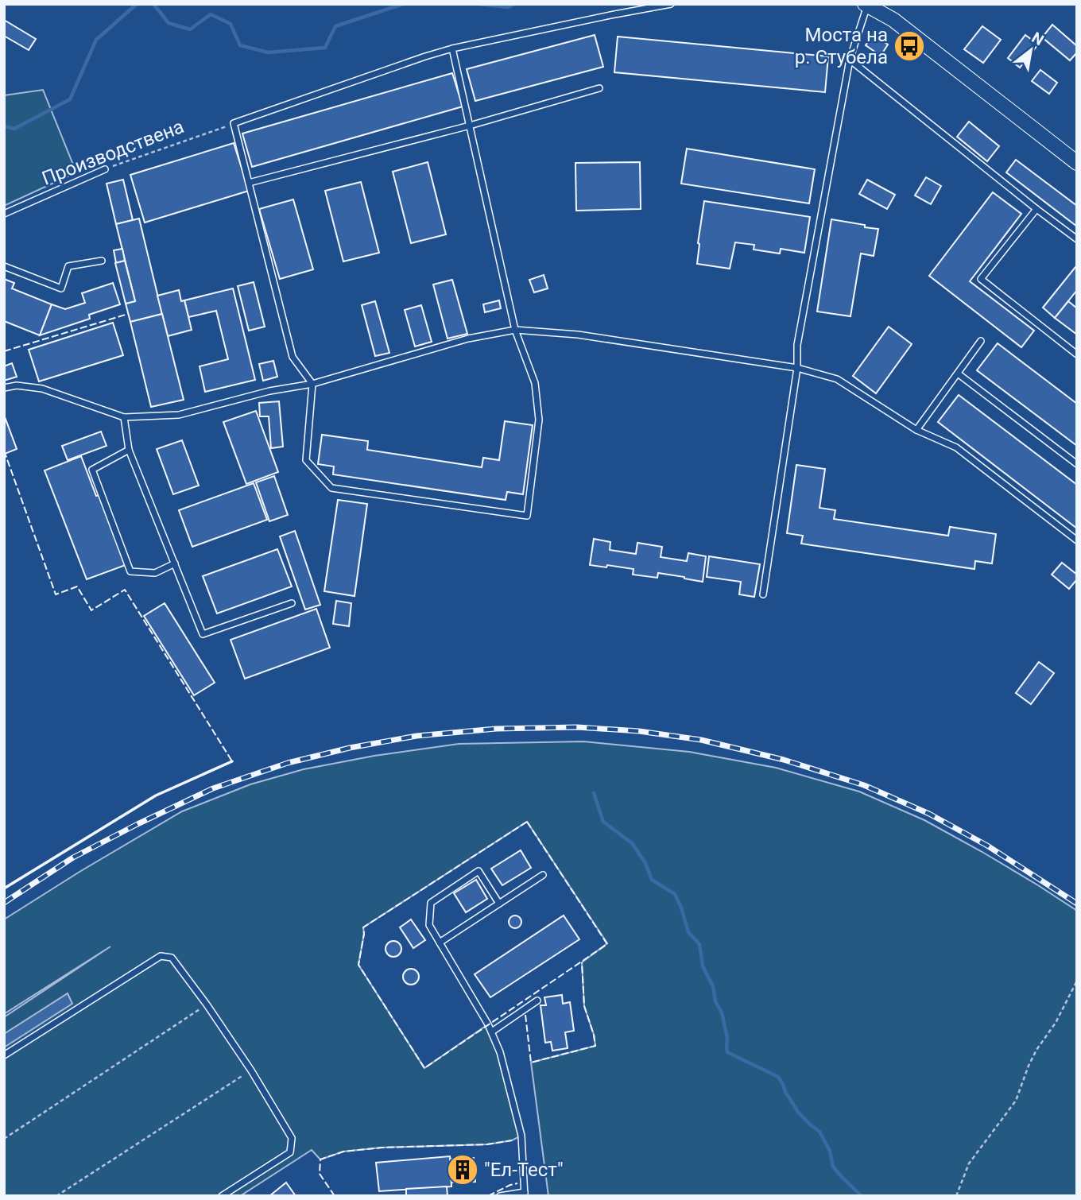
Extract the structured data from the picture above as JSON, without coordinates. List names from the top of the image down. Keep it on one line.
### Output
{"streets":{"lane":["Производствена"]},"places":{"bus stop":["Моста на р. Стубела"],"building":["\"Ел-Тест\""]},"north":"top right"}
